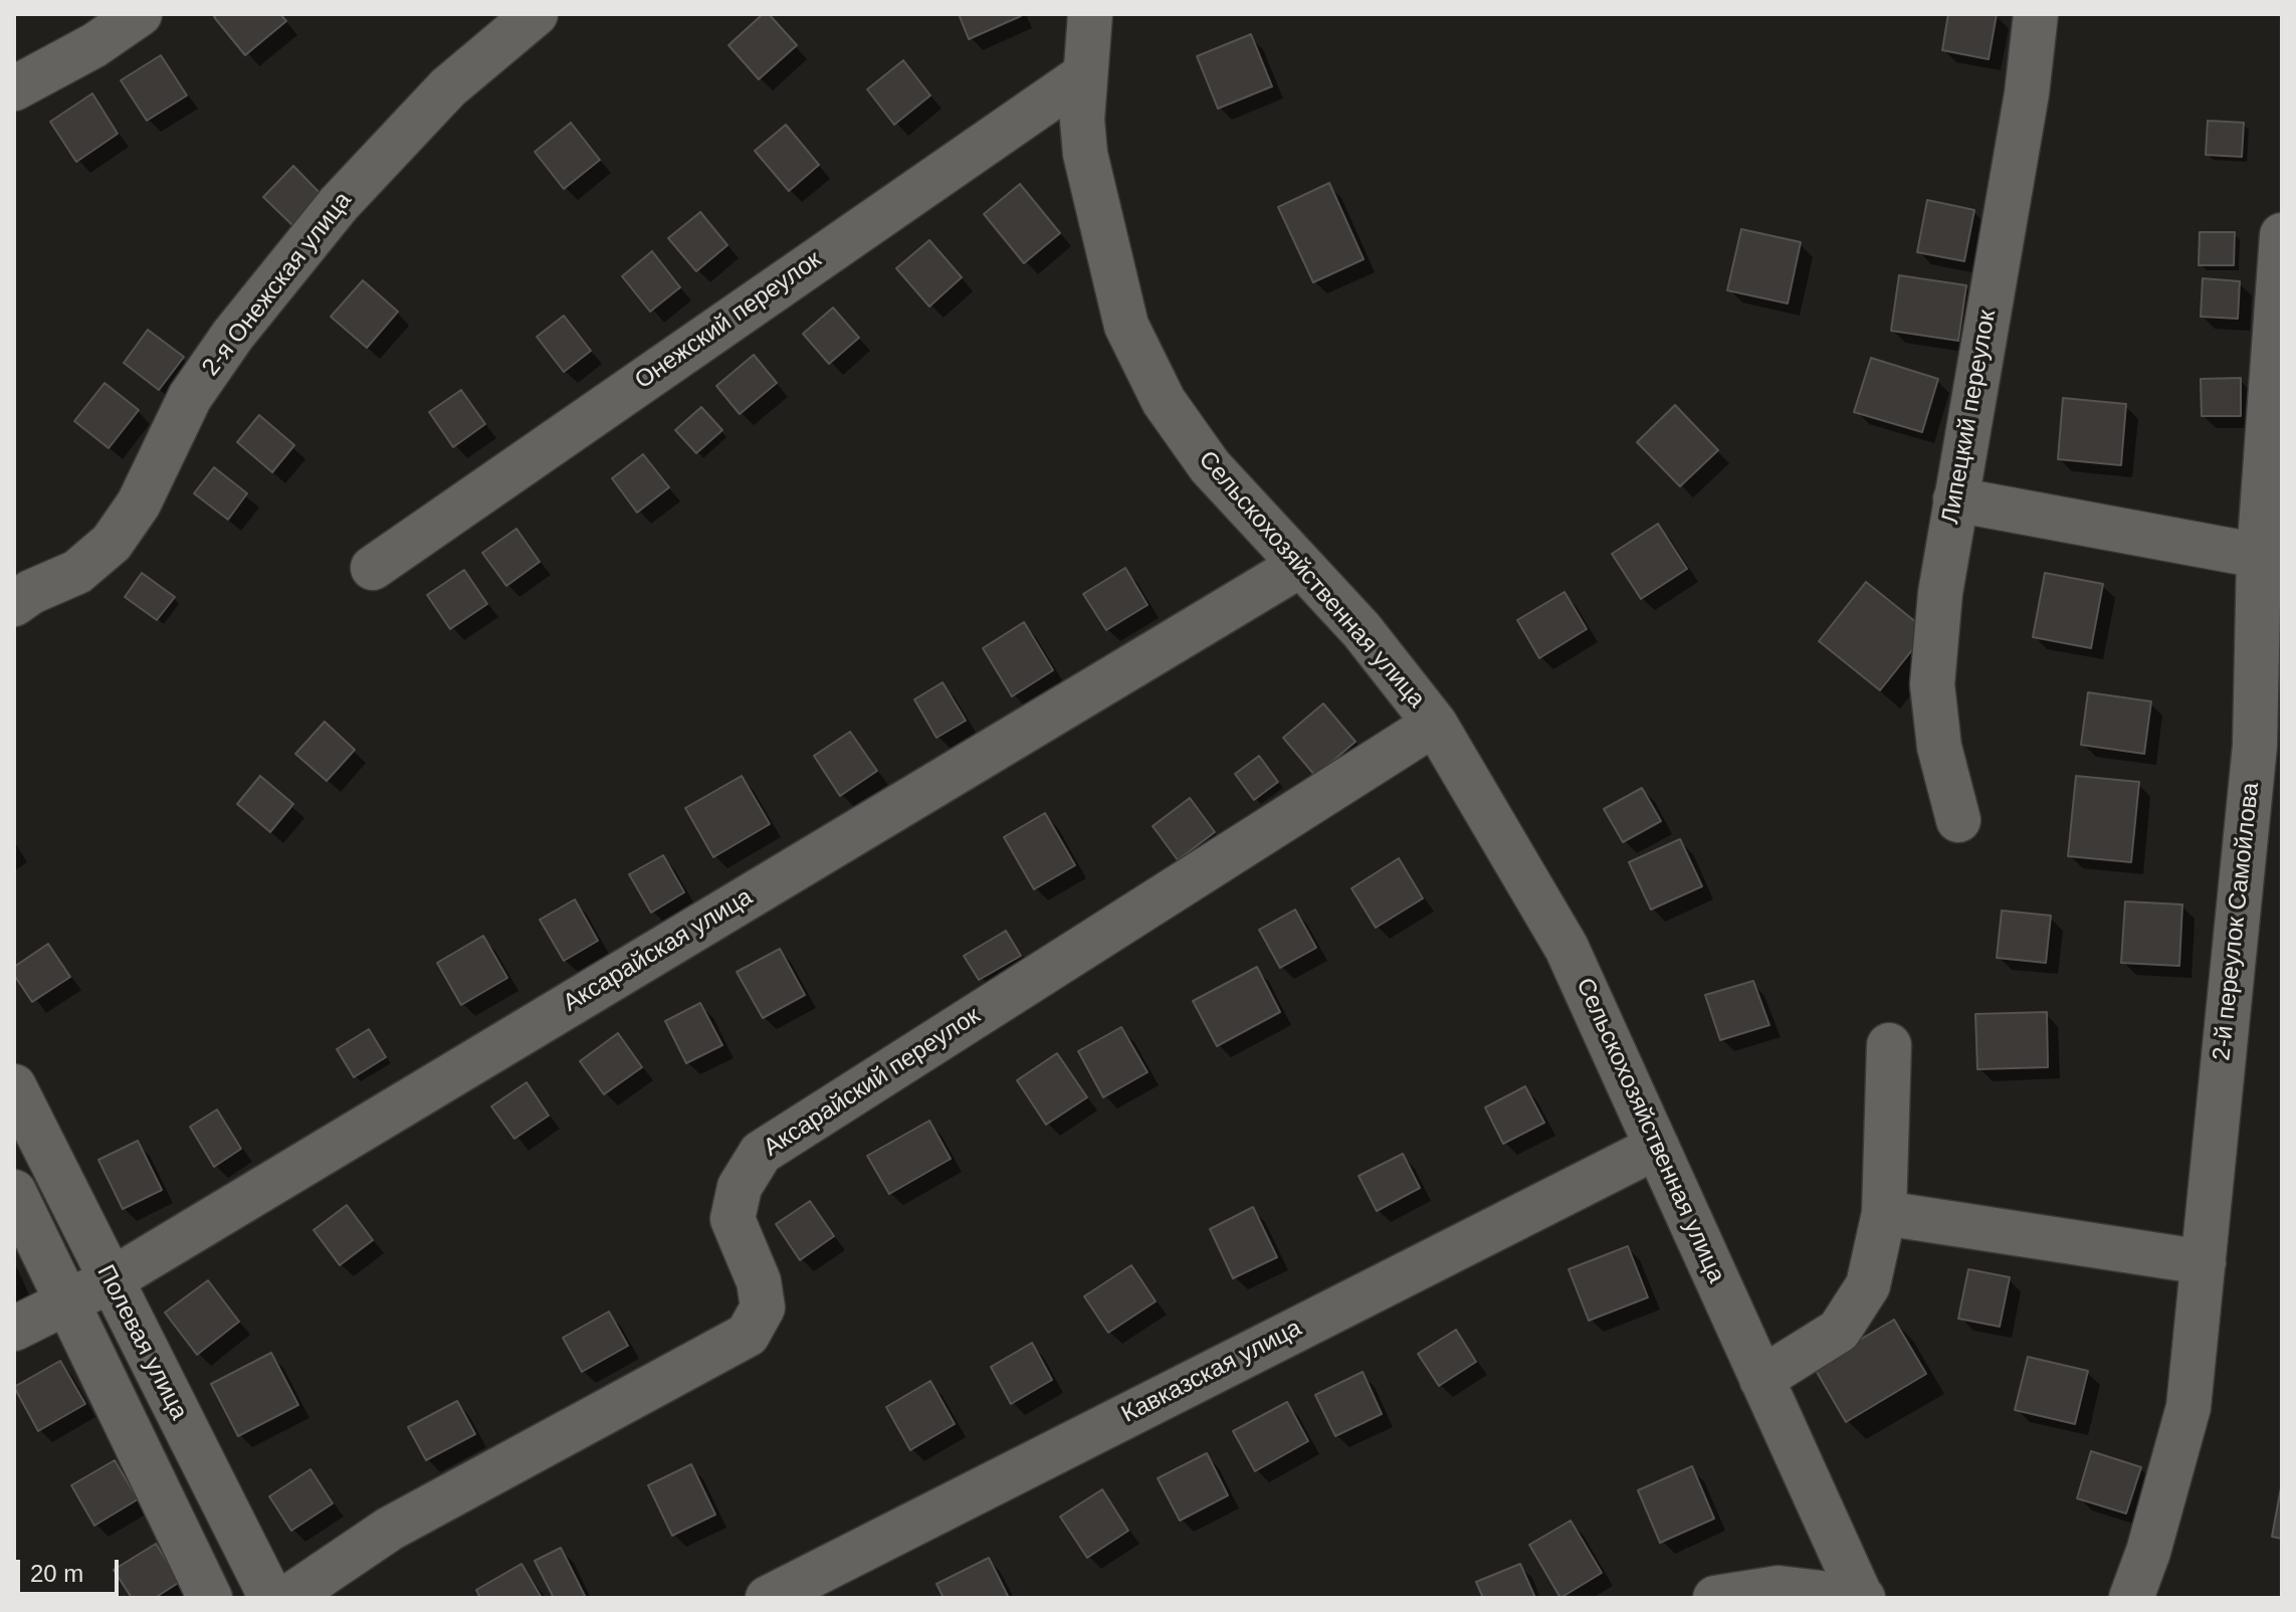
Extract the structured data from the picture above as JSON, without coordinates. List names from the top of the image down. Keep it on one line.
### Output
{"streets":{"street":["2-я Онежская улица","Онежский переулок","Липецкий переулок","Сельскохозяйственная улица","2-й переулок Самойлова","Аксарайская улица","Аксарайский переулок","Полевая улица","Кавказская улица"]},"crossings":[["Онежский переулок","Сельскохозяйственная улица"],["Сельскохозяйственная улица","Аксарайская улица"],["Сельскохозяйственная улица","Аксарайский переулок"],["Сельскохозяйственная улица","Кавказская улица"],["Аксарайская улица","Полевая улица"]],"scale_bar":"20 m"}
